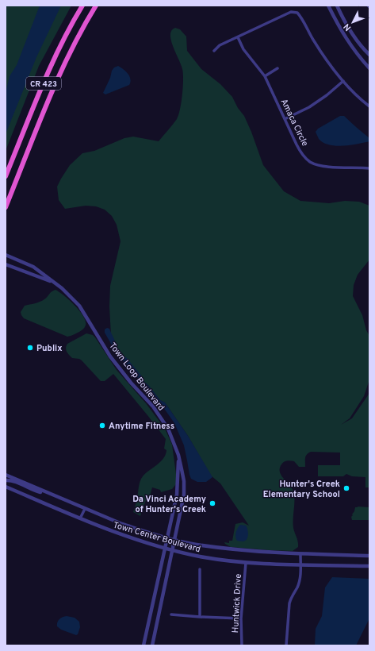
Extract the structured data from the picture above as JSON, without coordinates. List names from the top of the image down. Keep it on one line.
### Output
{"streets":{"highway":["CR 423"],"street":["Amaca Circle","Town Loop Boulevard","Town Center Boulevard","Huntwick Drive"]},"crossings":[["Town Loop Boulevard","Town Center Boulevard"],["Town Center Boulevard","Huntwick Drive"]],"places":["Publix","Anytime Fitness","Hunter's Creek Elementary School","Da Vinci Academy of Hunter's Creek"],"north":"bottom left"}
